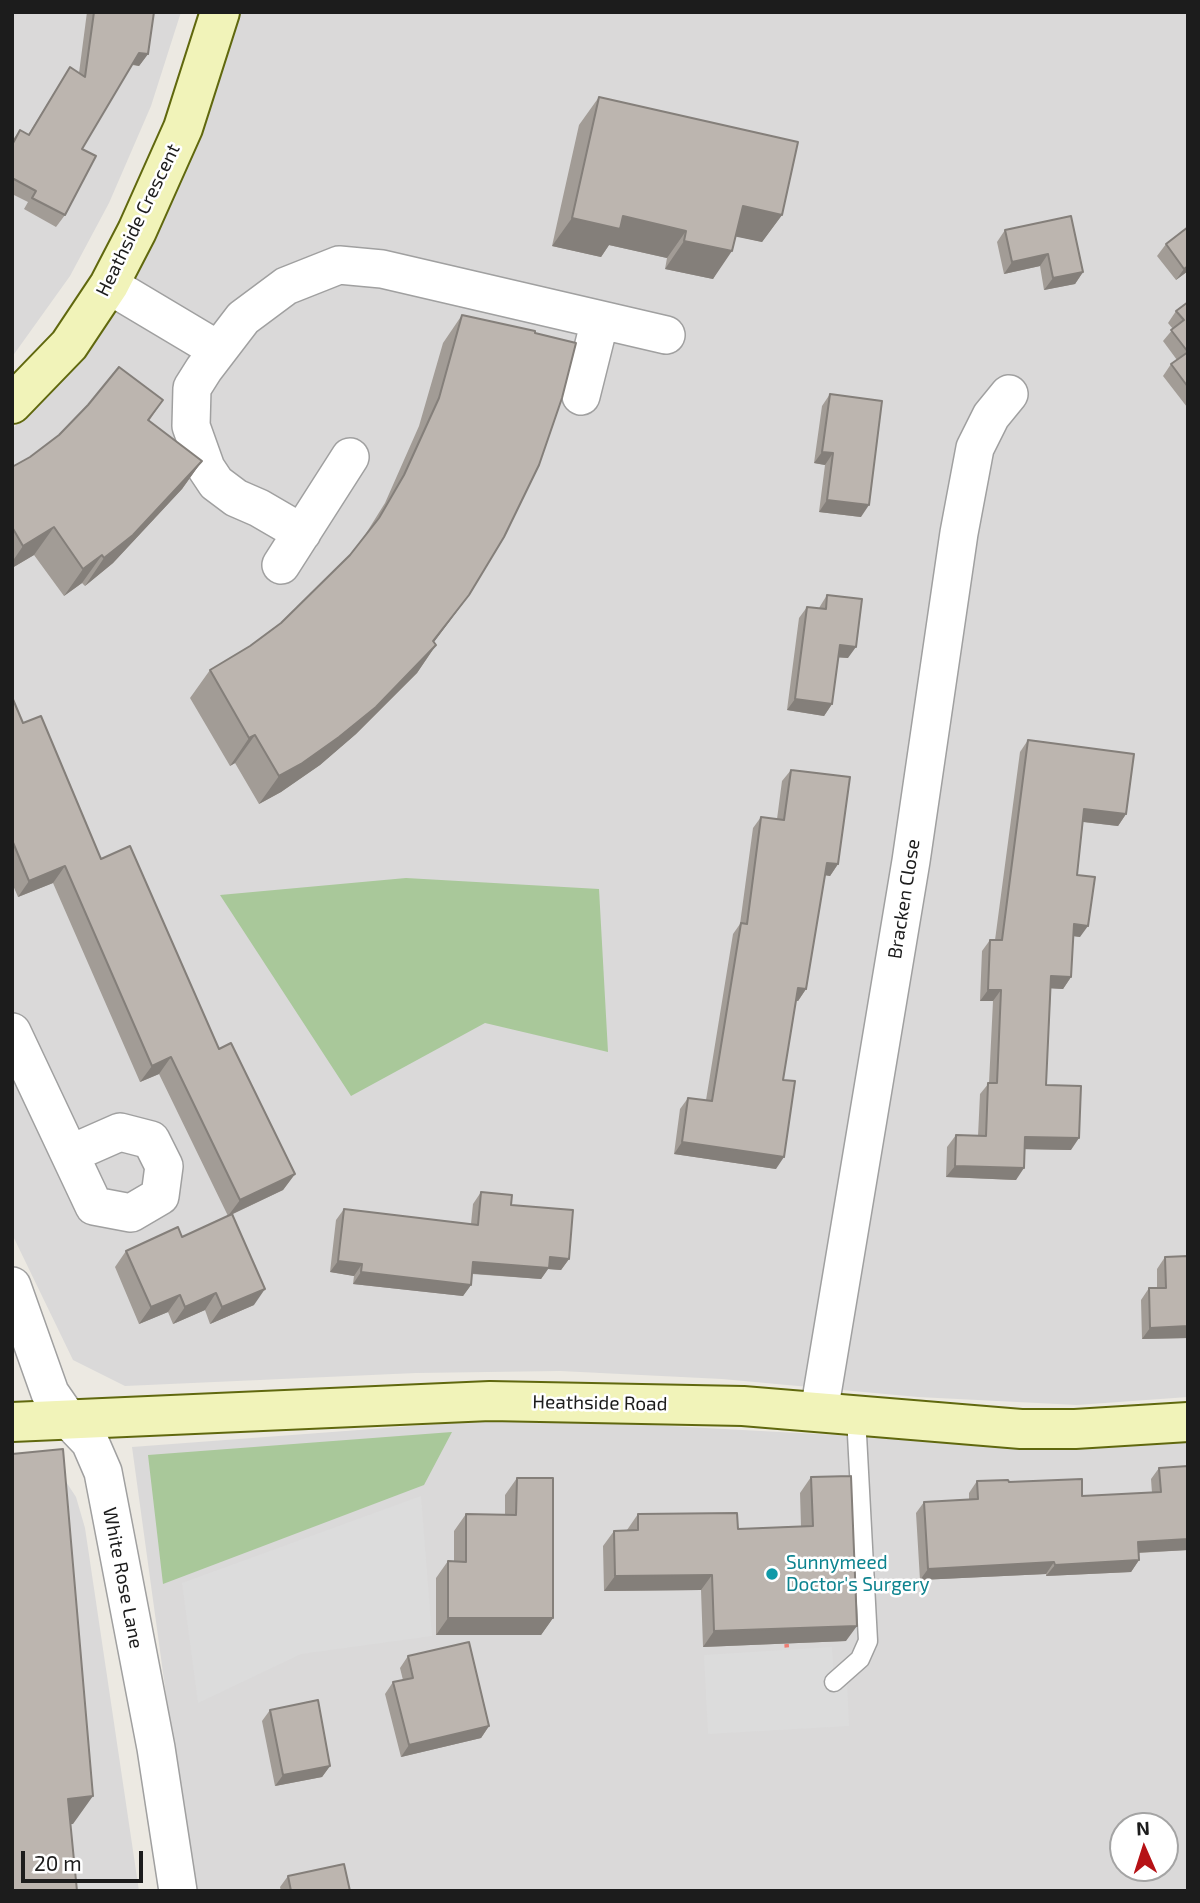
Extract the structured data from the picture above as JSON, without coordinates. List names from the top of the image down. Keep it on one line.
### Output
{"streets":{"street":["Heathside Crescent","Bracken Close","Heathside Road","White Rose Lane"]},"crossings":[["Bracken Close","Heathside Road"],["Heathside Road","White Rose Lane"]],"places":["Sunnymeed Doctor's Surgery"],"scale_bar":"20 m","north":"top"}
